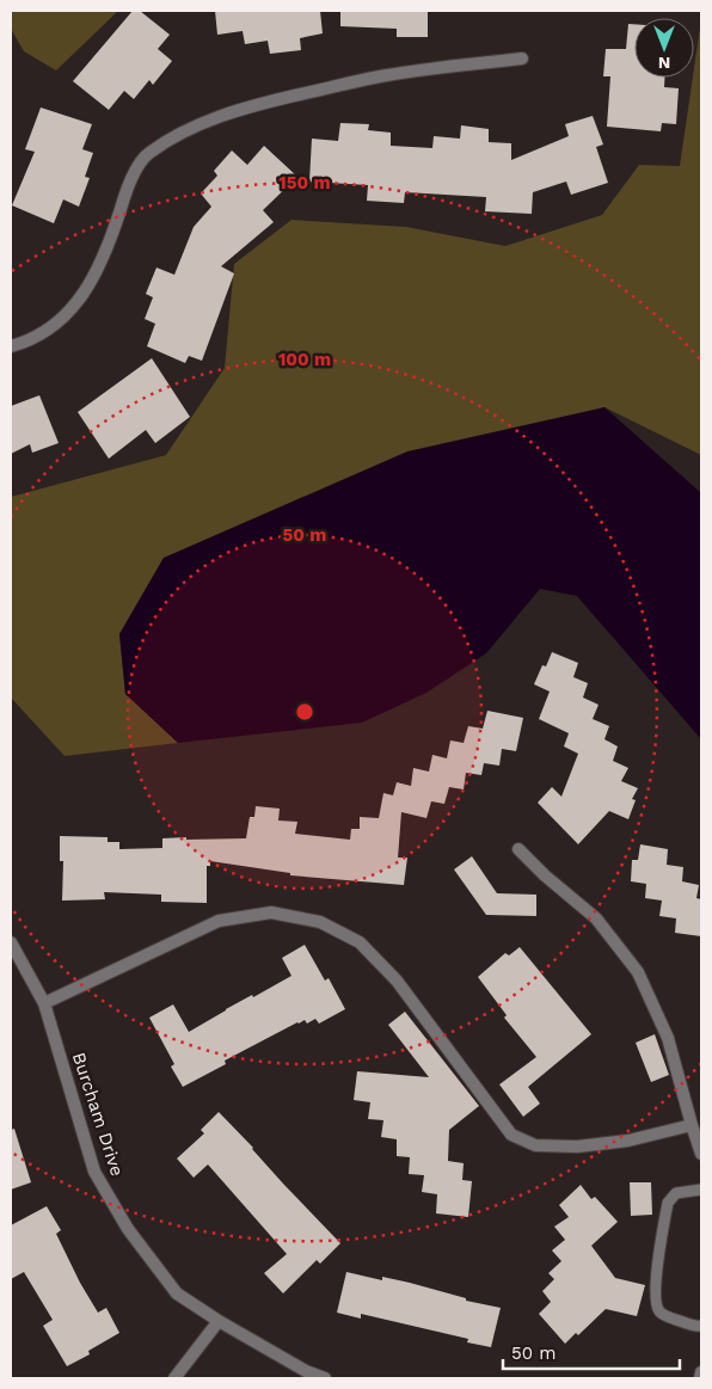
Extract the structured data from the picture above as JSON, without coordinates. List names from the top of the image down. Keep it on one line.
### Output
{"streets":{"street":["Burcham Drive"]},"scale_bar":"50 m","north":"bottom","rings":["150 m","100 m","50 m"]}
